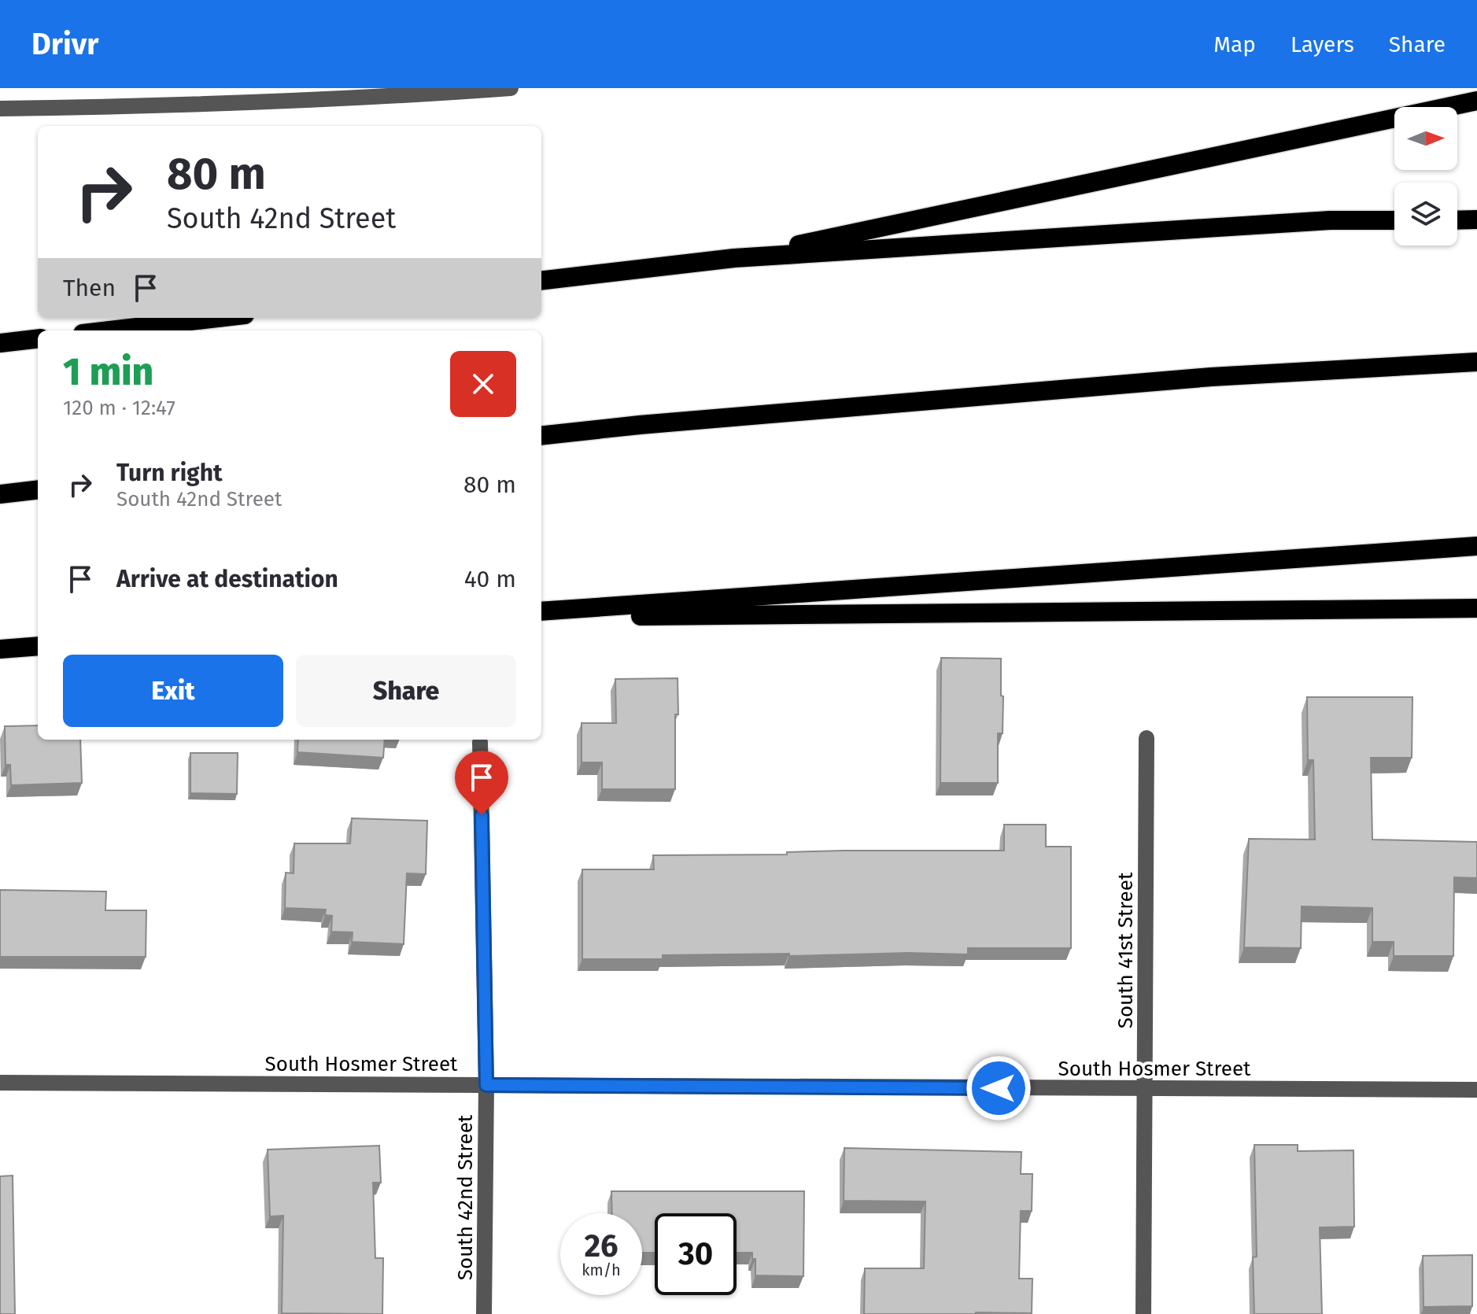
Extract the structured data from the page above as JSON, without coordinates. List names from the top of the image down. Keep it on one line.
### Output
{"streets":{"street":["South 41st Street","South Hosmer Street","South 42nd Street"]},"crossings":[["South 41st Street","South Hosmer Street"],["South Hosmer Street","South 42nd Street"]],"north":"right","page":{"header":"Drivr","nav":["Map","Layers","Share"],"turn":["80 m","South 42nd Street"],"then":"Then","heading":["1 min","120 m · 12:47"],"list":[{"name":"Turn right","note":"South 42nd Street","value":"80 m"},{"name":"Arrive at destination","value":"40 m"}],"buttons":["Exit","Share"],"speed":"26 km/h","limit":"30"}}
